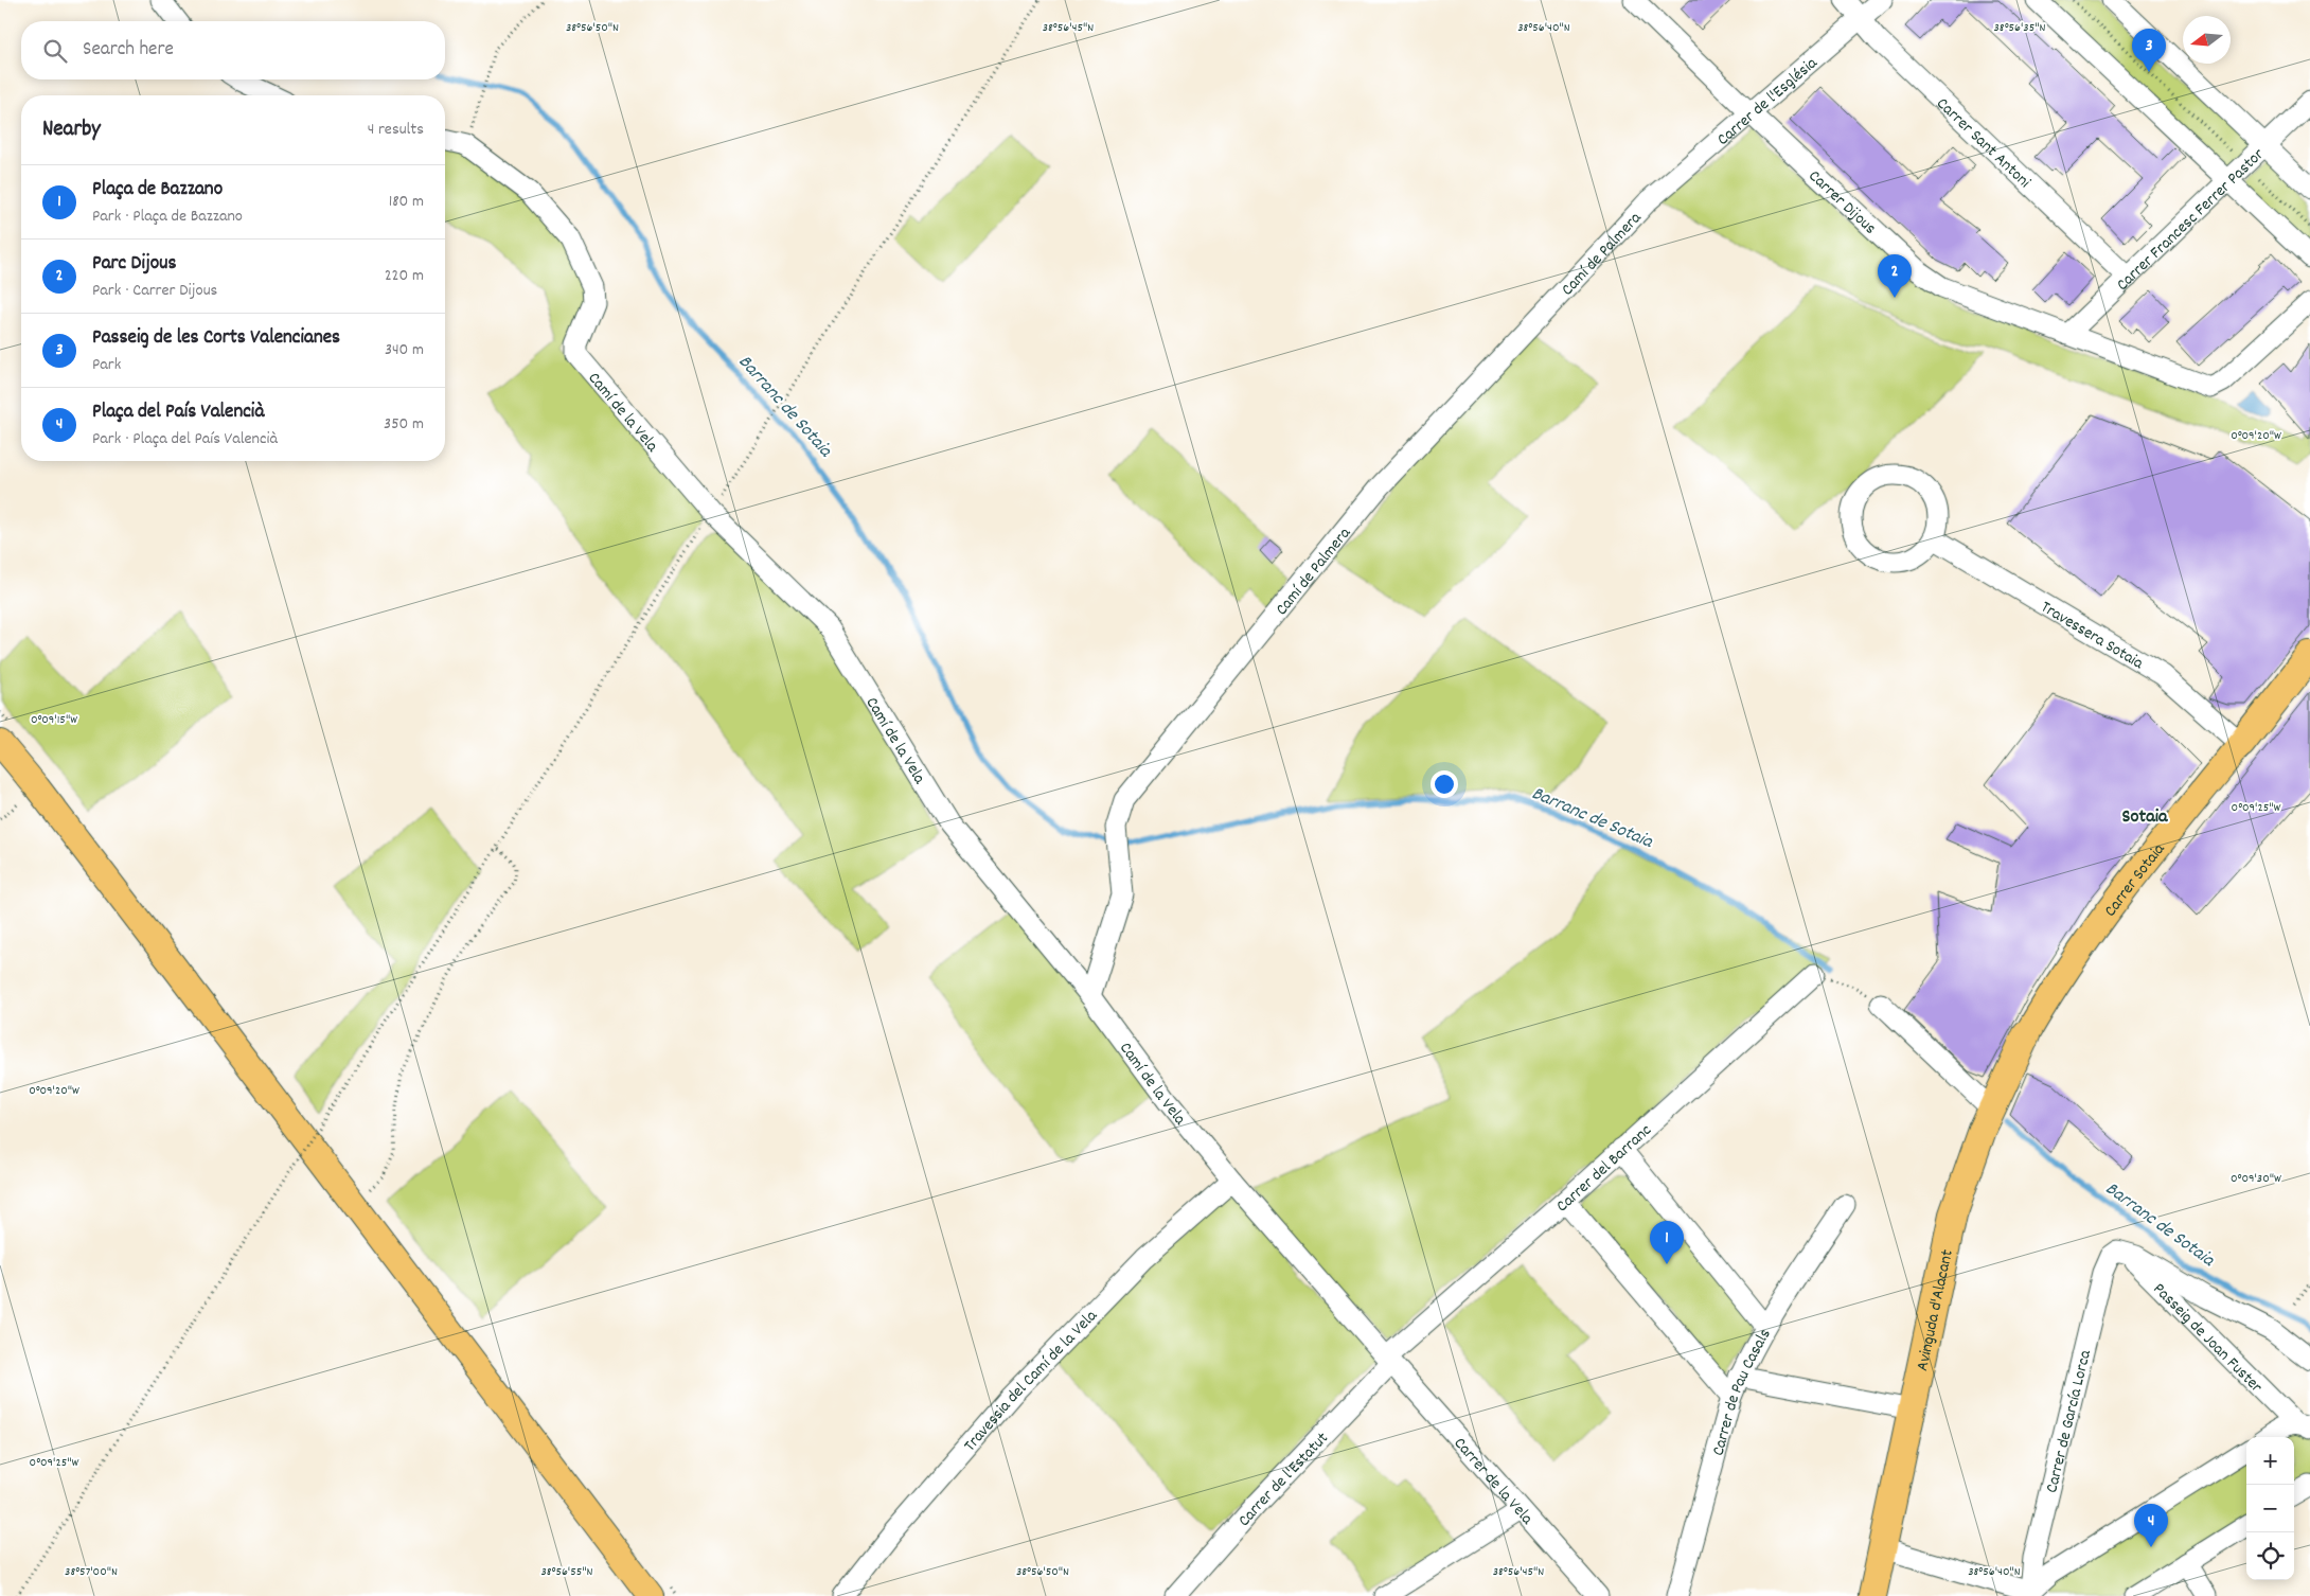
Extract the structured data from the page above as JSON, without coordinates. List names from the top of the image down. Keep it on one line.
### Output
{"streets":{"highway":["Carrer Sotaia","Avinguda d'Alacant"],"street":["Carrer de l'Església","Carrer Sant Antoni","Carrer Dijous","Carrer Francesc Ferrer Pastor","Camí de Palmera","Camí de la Vela","Travessera Sotaia","Carrer del Barranc","Passeig de Joan Fuster","Travessia del Camí de la Vela","Carrer de Pau Casals","Carrer de García Lorca","Carrer de l'Estatut","Carrer de la Vela"]},"crossings":[["Carrer de l'Església","Carrer Sant Antoni"],["Carrer de l'Església","Carrer Dijous"],["Carrer de l'Església","Camí de Palmera"],["Carrer Sant Antoni","Carrer Francesc Ferrer Pastor"],["Carrer Dijous","Carrer Francesc Ferrer Pastor"],["Camí de Palmera","Camí de la Vela"],["Camí de la Vela","Carrer del Barranc"],["Camí de la Vela","Travessia del Camí de la Vela"],["Camí de la Vela","Carrer de l'Estatut"],["Camí de la Vela","Carrer de la Vela"],["Travessera Sotaia","Carrer Sotaia"],["Carrer Sotaia","Avinguda d'Alacant"],["Carrer del Barranc","Carrer de l'Estatut"],["Carrer del Barranc","Carrer de la Vela"],["Passeig de Joan Fuster","Carrer de García Lorca"],["Carrer de l'Estatut","Carrer de la Vela"]],"districts":["Sotaia"],"water":["Barranc de Sotaia"],"north":"left","page":{"search":"Search here","pins":["3","2","1","4"],"heading":["Nearby","4 results"],"list":[{"mark":"1","name":"Plaça de Bazzano","note":"Park · Plaça de Bazzano","value":"180 m"},{"mark":"2","name":"Parc Dijous","note":"Park · Carrer Dijous","value":"220 m"},{"mark":"3","name":"Passeig de les Corts Valencianes","note":"Park","value":"340 m"},{"mark":"4","name":"Plaça del País Valencià","note":"Park · Plaça del País Valencià","value":"350 m"}],"map_buttons":["+","−"]},"coordinates":["38°56'50\"N","38°56'45\"N","38°56'40\"N","38°56'35\"N","0°09'20\"W","0°09'15\"W","0°09'25\"W","0°09'30\"W","38°57'00\"N","38°56'55\"N"]}
